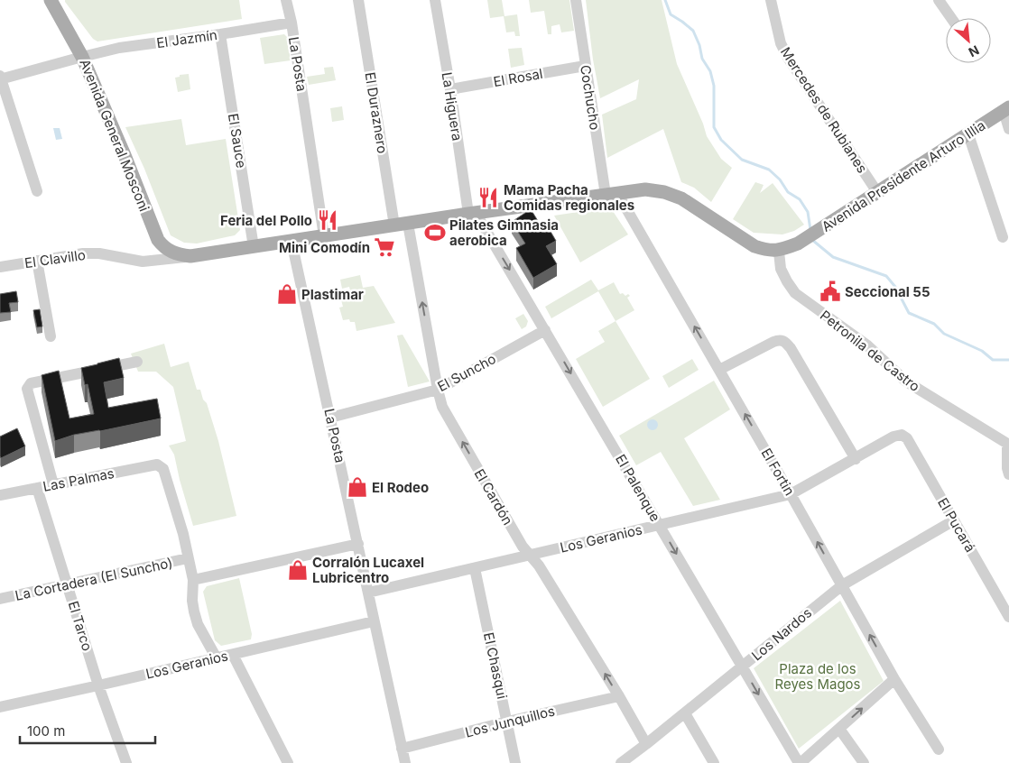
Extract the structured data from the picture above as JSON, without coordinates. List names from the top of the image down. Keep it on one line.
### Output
{"streets":{"main road":["Avenida General Mosconi","Avenida Presidente Arturo Illia"],"street":["El Jazmín","La Posta","El Rosal","Cochucho","La Higuera","Mercedes de Rubianes","El Duraznero","El Sauce","El Clavillo","Petronila de Castro","El Suncho","El Fortin","Las Palmas","El Palenque","El Cardón","El Pucará","Los Geranios","La Cortadera (El Suncho)","El Tarco","Los Nardos","El Chasqui","Los Junquillos"]},"crossings":[["El Jazmín","La Posta"],["El Jazmín","Avenida General Mosconi"],["El Jazmín","El Sauce"],["La Posta","El Suncho"],["La Posta","Los Geranios"],["La Posta","Los Junquillos"],["El Rosal","Cochucho"],["El Rosal","La Higuera"],["Cochucho","El Fortin"],["La Higuera","El Palenque"],["Mercedes de Rubianes","Avenida Presidente Arturo Illia"],["El Duraznero","El Cardón"],["Avenida General Mosconi","El Clavillo"],["Avenida Presidente Arturo Illia","Petronila de Castro"],["El Suncho","El Palenque"],["El Suncho","El Cardón"],["El Fortin","Los Geranios"],["El Fortin","Los Nardos"],["Las Palmas","La Cortadera (El Suncho)"],["Las Palmas","El Tarco"],["El Palenque","Los Geranios"],["El Palenque","Los Nardos"],["El Cardón","Los Geranios"],["El Cardón","Los Nardos"],["El Cardón","Los Junquillos"],["El Pucará","Los Geranios"],["El Pucará","Los Nardos"],["Los Geranios","El Tarco"],["Los Geranios","El Chasqui"],["La Cortadera (El Suncho)","El Tarco"],["El Chasqui","Los Junquillos"]],"one_way":["El Fortin","El Palenque","El Cardón"],"parks":["Plaza de los Reyes Magos"],"places":{"restaurant":["Mama Pacha Comidas regionales","Feria del Pollo"],"sports":["Pilates Gimnasia aerobica"],"supermarket":["Mini Comodín"],"public building":["Seccional 55"],"shop":["Plastimar","El Rodeo","Corralón Lucaxel Lubricentro"]},"scale_bar":"100 m","north":"bottom right"}
